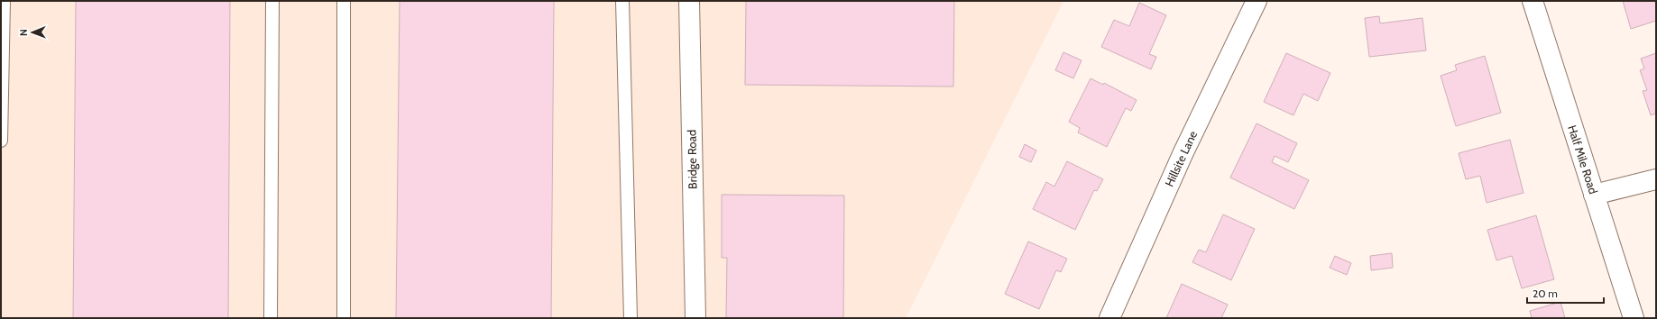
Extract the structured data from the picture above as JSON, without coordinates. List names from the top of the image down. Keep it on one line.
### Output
{"streets":{"street":["Hillsite Lane","Bridge Road","Half Mile Road"]},"scale_bar":"20 m","north":"left"}
